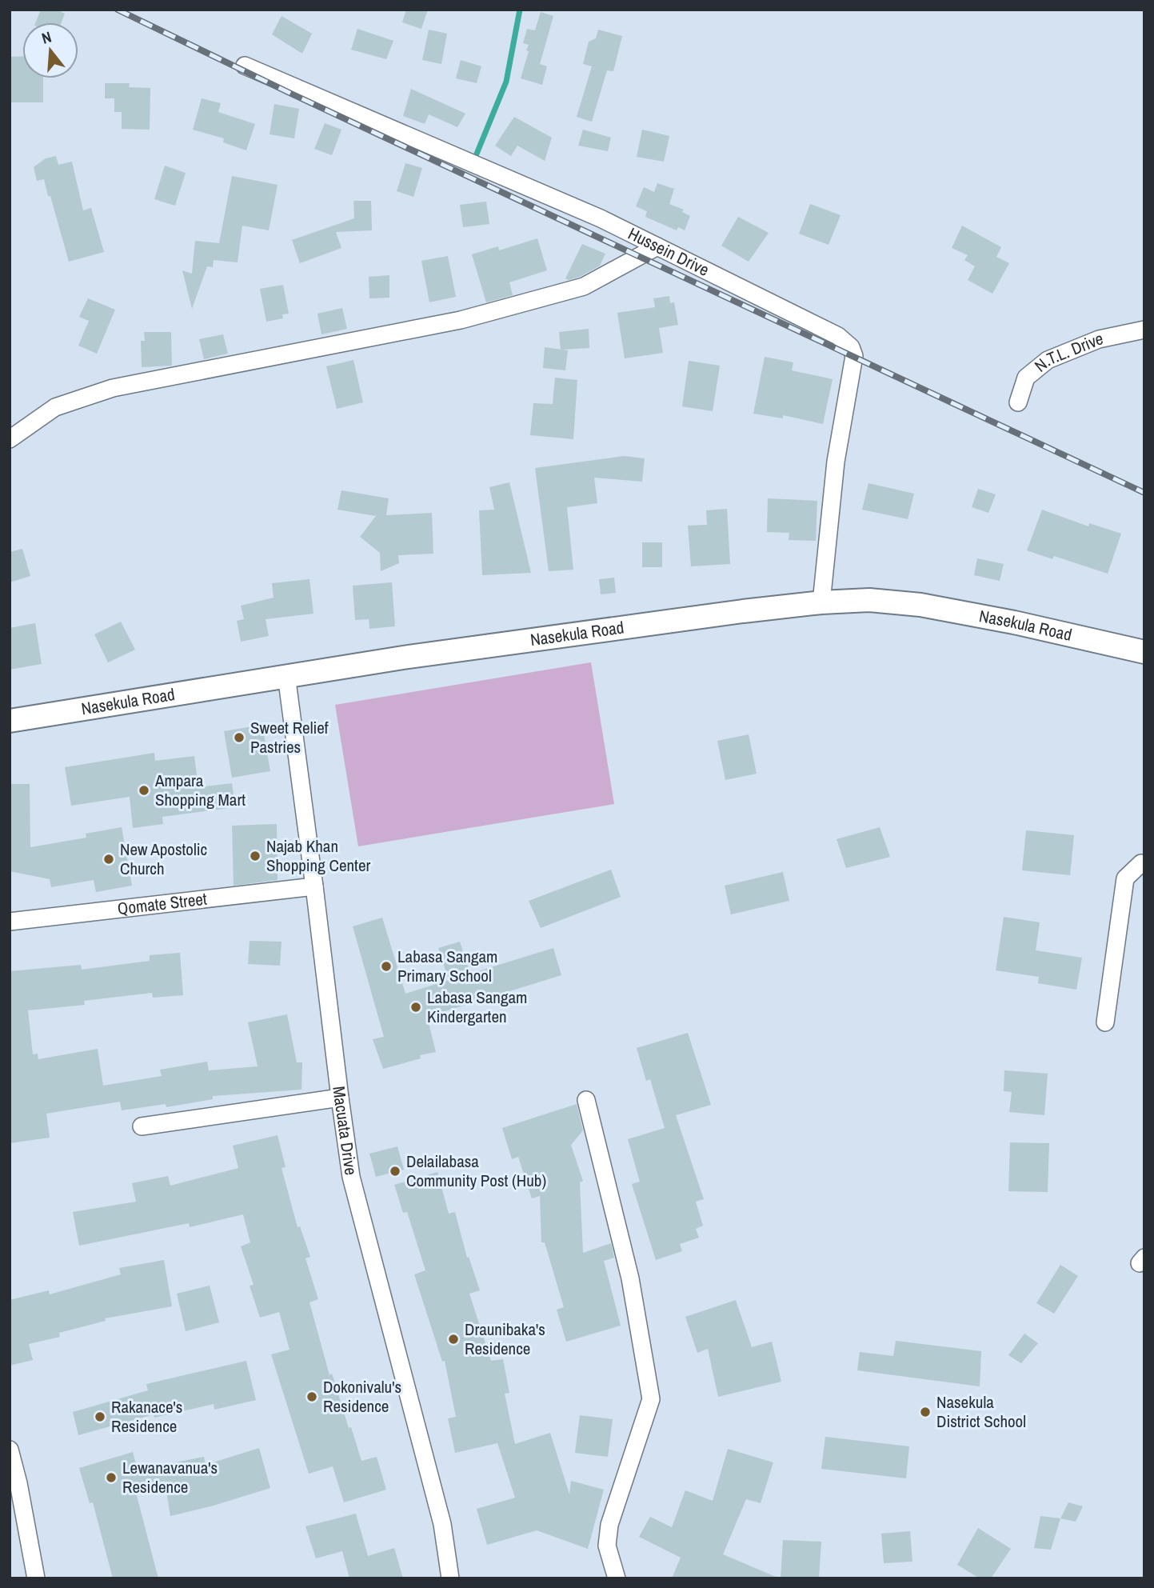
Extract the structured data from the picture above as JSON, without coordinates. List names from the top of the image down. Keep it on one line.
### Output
{"streets":{"main road":["Nasekula Road"],"street":["Hussein Drive","N.T.L. Drive","Qomate Street","Macuata Drive"]},"crossings":[["Hussein Drive","Nasekula Road"],["Nasekula Road","Macuata Drive"],["Qomate Street","Macuata Drive"]],"places":["Sweet Relief Pastries","Ampara Shopping Mart","Najab Khan Shopping Center","New Apostolic Church","Labasa Sangam Primary School","Labasa Sangam Kindergarten","Delailabasa Community Post (Hub)","Draunibaka's Residence","Dokonivalu's Residence","Nasekula District School","Rakanace's Residence","Lewanavanua's Residence"],"north":"top"}
